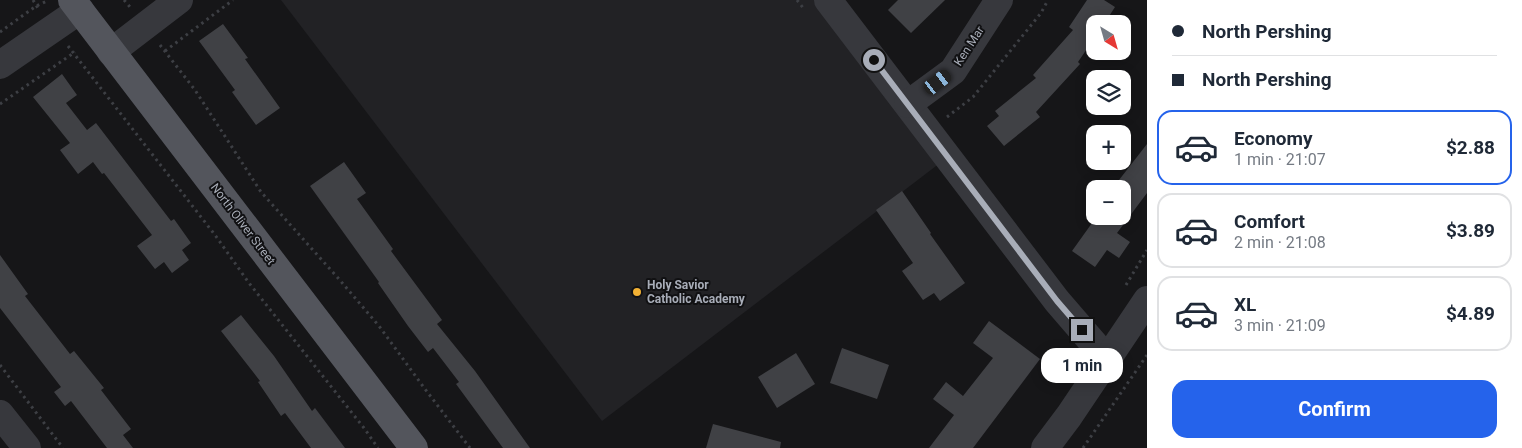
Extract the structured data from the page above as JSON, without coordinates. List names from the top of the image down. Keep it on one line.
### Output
{"streets":{"main road":["North Oliver Street"],"street":["Ken Mar"]},"places":["Holy Savior Catholic Academy"],"north":"bottom right","page":{"banner":["North Pershing","North Pershing"],"map_buttons":["+","−"],"list":[{"name":"Economy","note":"1 min · 21:07","value":"$2.88"},{"name":"Comfort","note":"2 min · 21:08","value":"$3.89"},{"name":"XL","note":"3 min · 21:09","value":"$4.89"}],"bubble":"1 min","buttons":"Confirm"}}
